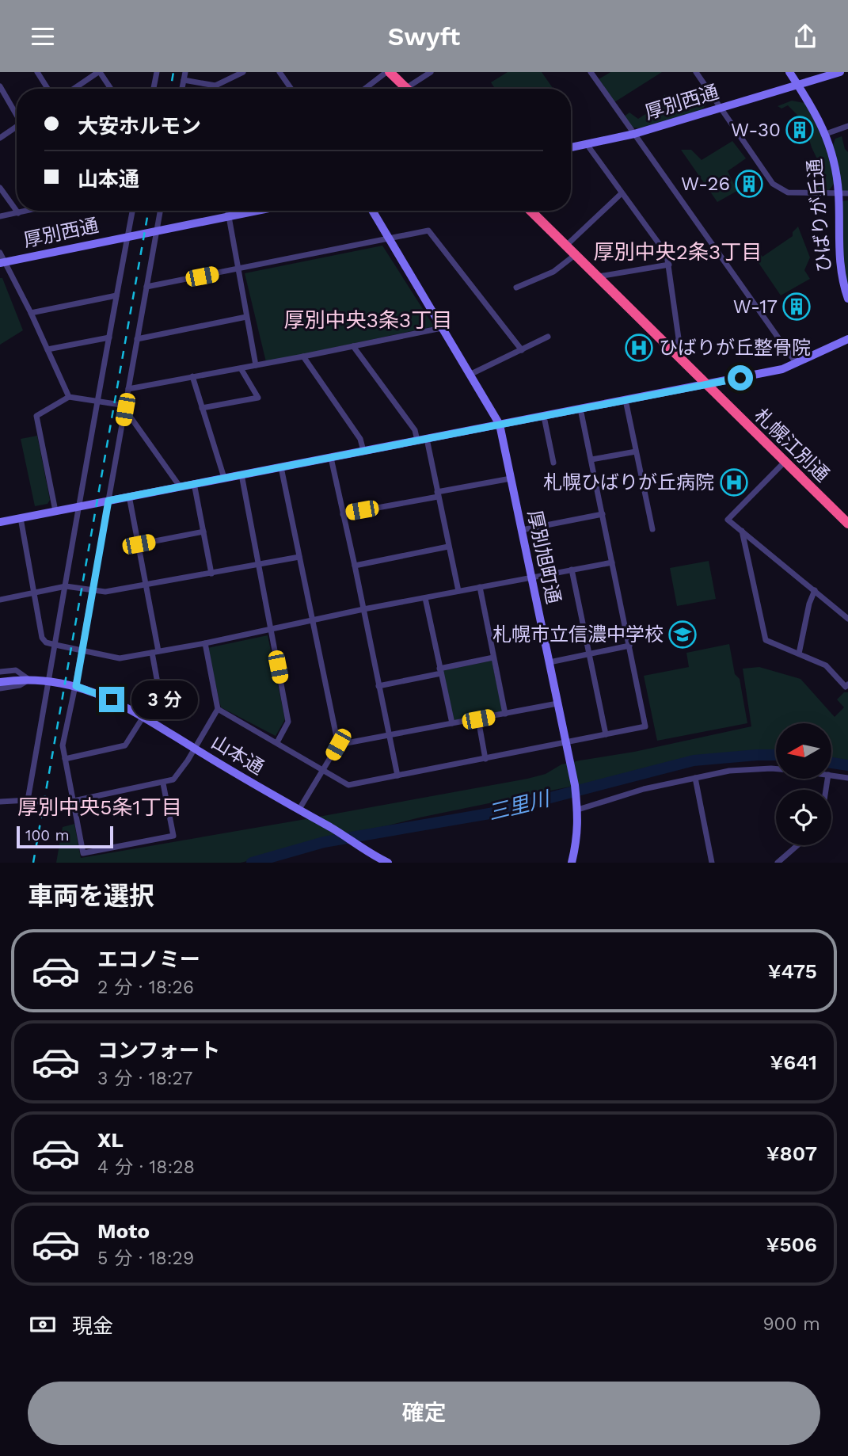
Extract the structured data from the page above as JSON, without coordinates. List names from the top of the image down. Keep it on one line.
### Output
{"streets":{"highway":["札幌江別通"],"street":["厚別西通","ひばりが丘通","厚別旭町通","山本通"]},"crossings":[["厚別西通","ひばりが丘通"]],"districts":["厚別中央2条3丁目","厚別中央3条3丁目","厚別中央5条1丁目"],"water":["三里川"],"places":{"building":["W-30","W-26","W-17"],"hospital":["ひばりが丘整骨院","札幌ひばりが丘病院"],"school or university":["札幌市立信濃中学校"]},"scale_bar":"100 m","north":"left","page":{"header":"Swyft","banner":["大安ホルモン","山本通"],"bubble":"3 分","scale":"100 m","heading":"車両を選択","list":[{"name":"エコノミー","note":"2 分 · 18:26","value":"¥475"},{"name":"コンフォート","note":"3 分 · 18:27","value":"¥641"},{"name":"XL","note":"4 分 · 18:28","value":"¥807"},{"name":"Moto","note":"5 分 · 18:29","value":"¥506"}],"pay":["現金","900 m"],"buttons":"確定"}}
